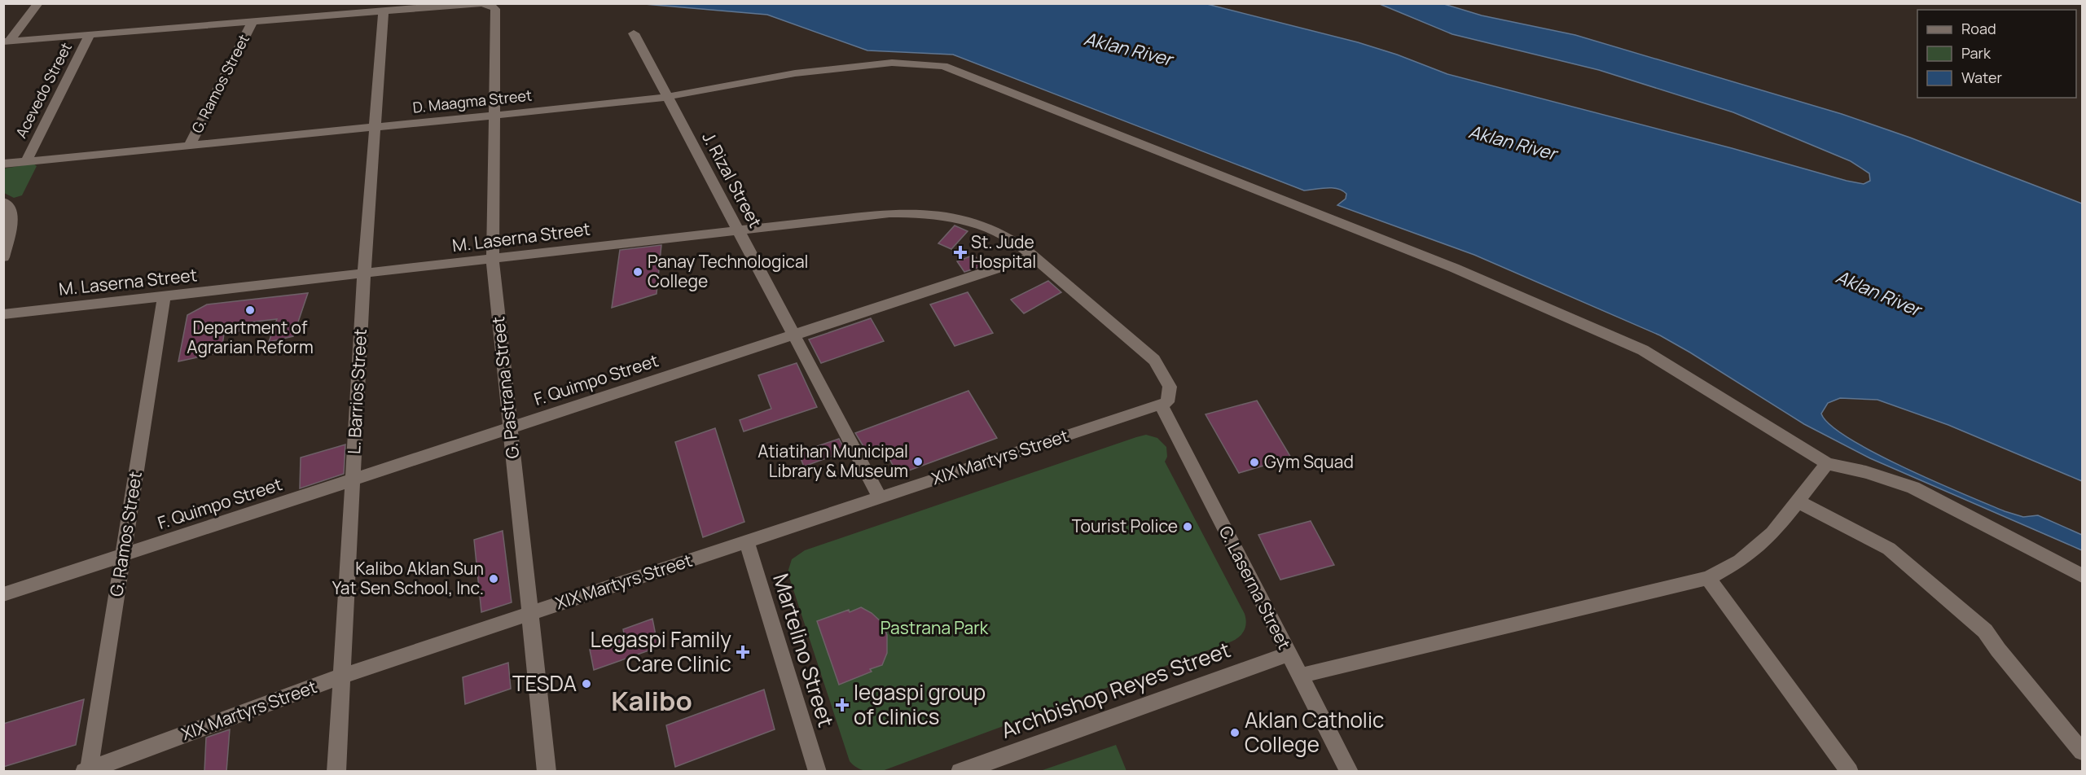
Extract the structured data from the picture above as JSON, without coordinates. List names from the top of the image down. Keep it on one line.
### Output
{"streets":{"street":["G. Ramos Street","Acevedo Street","D. Maagma Street","J. Rizal Street","M. Laserna Street","F. Quimpo Street","G. Pastrana Street","L. Barrios Street","XIX Martyrs Street","C. Laserna Street","Martelino Street","Archbishop Reyes Street"]},"crossings":[["G. Ramos Street","D. Maagma Street"],["G. Ramos Street","M. Laserna Street"],["G. Ramos Street","F. Quimpo Street"],["G. Ramos Street","XIX Martyrs Street"],["Acevedo Street","D. Maagma Street"],["D. Maagma Street","J. Rizal Street"],["D. Maagma Street","G. Pastrana Street"],["D. Maagma Street","L. Barrios Street"],["J. Rizal Street","M. Laserna Street"],["J. Rizal Street","F. Quimpo Street"],["J. Rizal Street","XIX Martyrs Street"],["M. Laserna Street","F. Quimpo Street"],["M. Laserna Street","G. Pastrana Street"],["M. Laserna Street","L. Barrios Street"],["M. Laserna Street","C. Laserna Street"],["F. Quimpo Street","G. Pastrana Street"],["F. Quimpo Street","L. Barrios Street"],["F. Quimpo Street","C. Laserna Street"],["G. Pastrana Street","XIX Martyrs Street"],["L. Barrios Street","XIX Martyrs Street"],["XIX Martyrs Street","C. Laserna Street"],["XIX Martyrs Street","Martelino Street"],["C. Laserna Street","Archbishop Reyes Street"]],"districts":["Kalibo"],"water":["Aklan River"],"parks":["Pastrana Park"],"places":{"health":["St. Jude Hospital","Legaspi Family Care Clinic","legaspi group of clinics"],"other":["Panay Technological College","Department of Agrarian Reform","Atiatihan Municipal Library & Museum","Gym Squad","Tourist Police","Kalibo Aklan Sun Yat Sen School, Inc.","TESDA","Aklan Catholic College"]},"legend":["Road","Park","Water"]}
